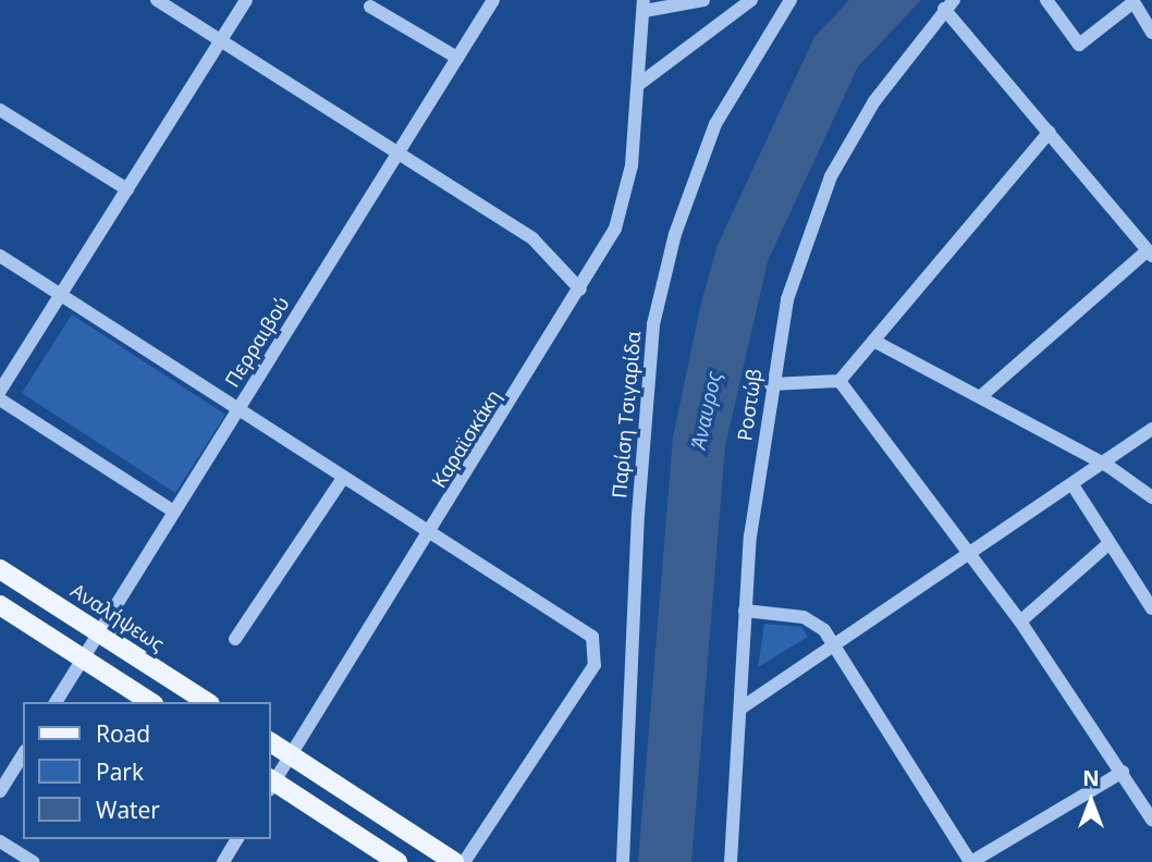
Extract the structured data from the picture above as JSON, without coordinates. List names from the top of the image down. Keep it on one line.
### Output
{"streets":{"main road":["Αναλήψεως"],"street":["Περραιβού","Ροστώβ","Παρίση Τσιγαρίδα","Καραϊσκάκη"]},"crossings":[["Περραιβού","Αναλήψεως"]],"water":["Άναυρος"],"legend":["Road","Park","Water"],"north":"top"}
